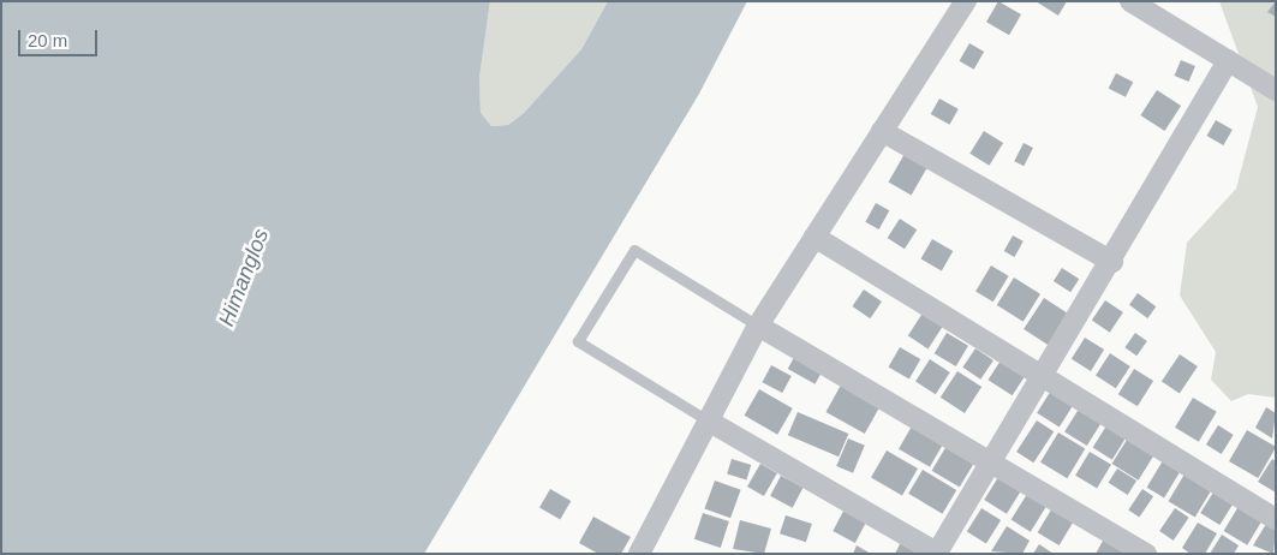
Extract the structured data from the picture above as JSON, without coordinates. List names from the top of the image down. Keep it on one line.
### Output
{"water":["Himanglos"],"scale_bar":"20 m"}
